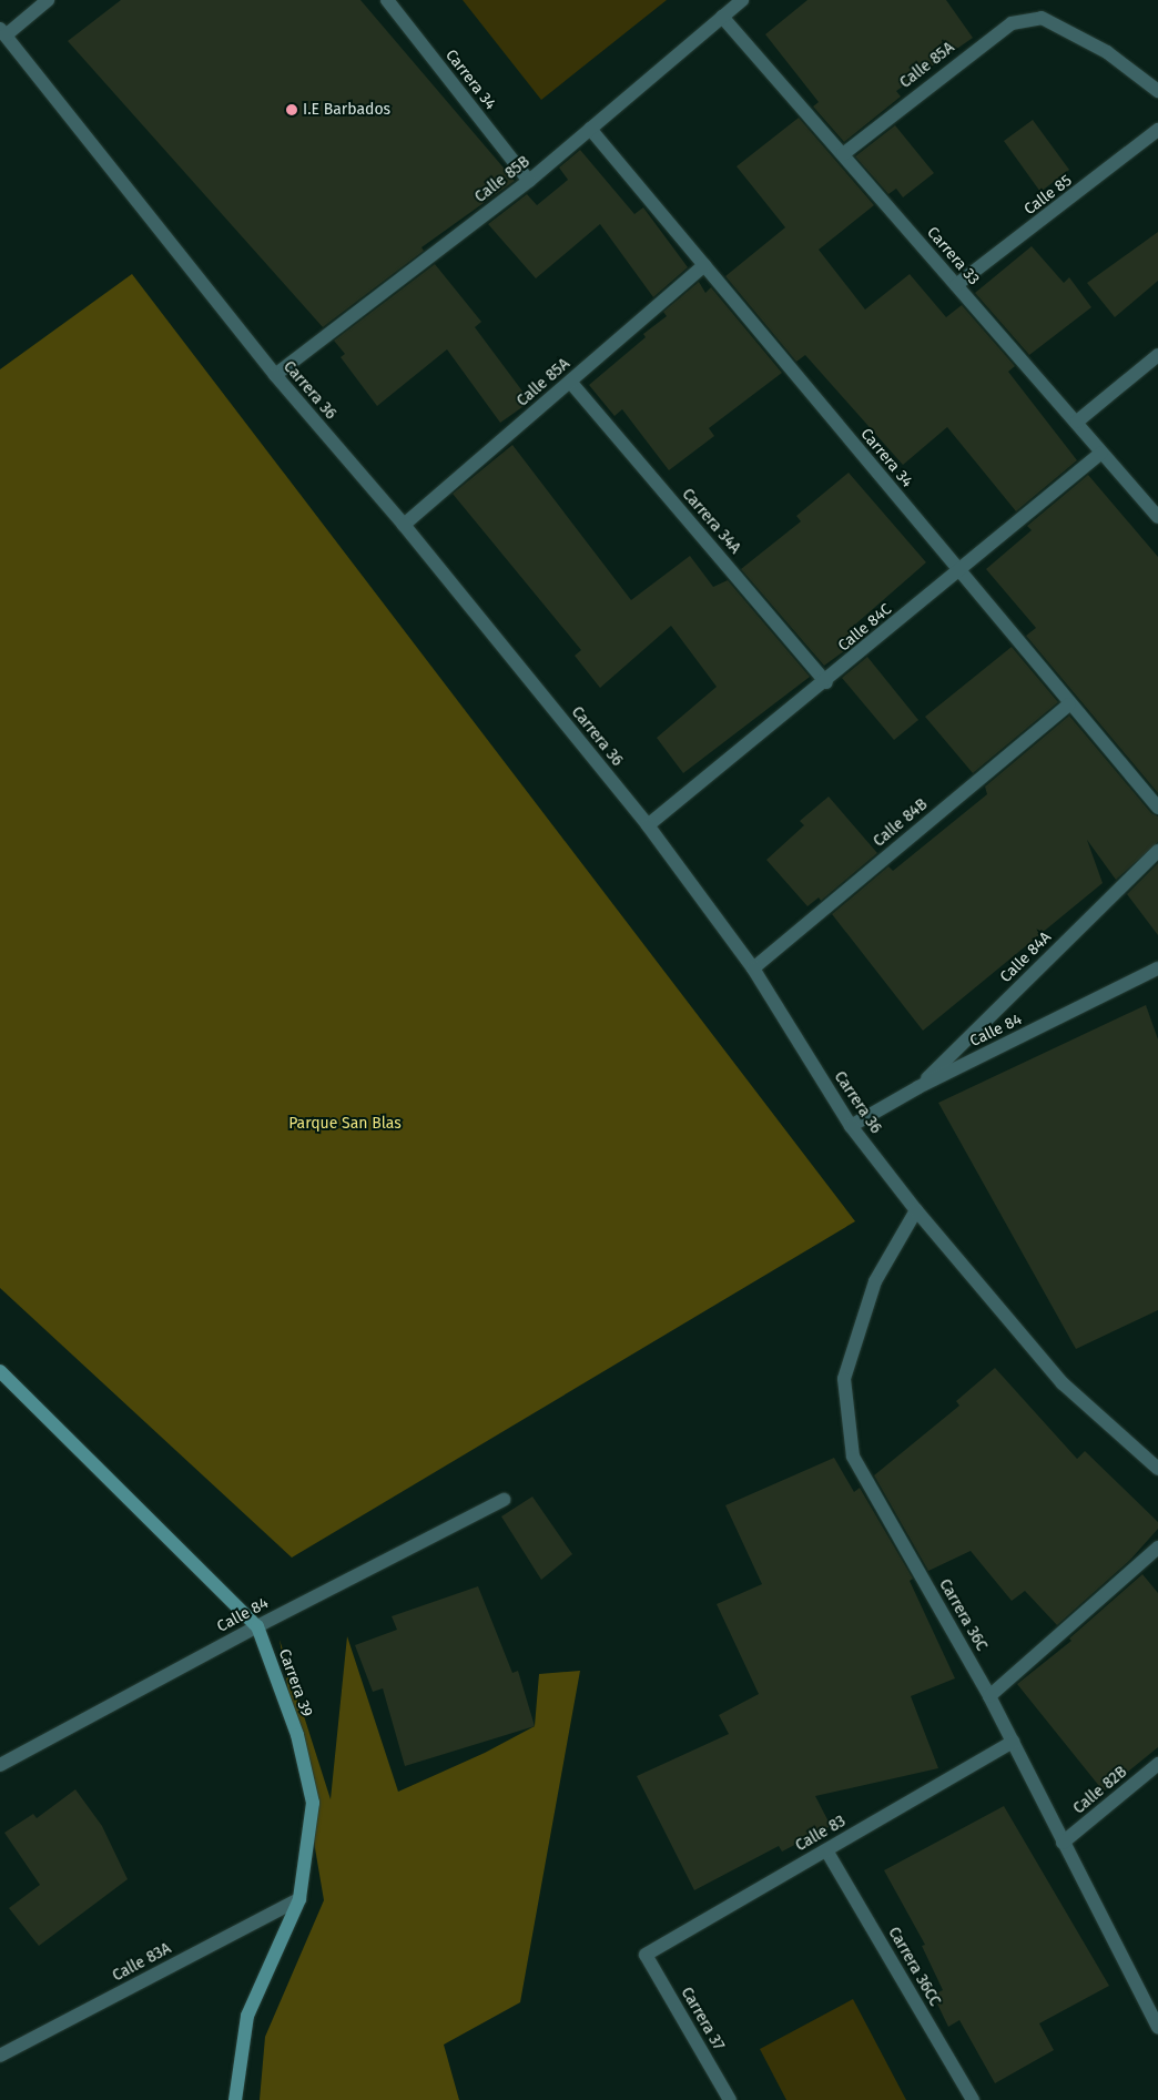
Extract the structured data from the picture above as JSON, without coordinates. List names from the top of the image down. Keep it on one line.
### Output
{"streets":{"main road":["Carrera 39"],"street":["Calle 85A","Carrera 34","Calle 85B","Calle 85","Carrera 33","Carrera 36","Carrera 34A","Calle 84C","Calle 84B","Calle 84A","Calle 84","Carrera 36C","Calle 82B","Calle 83","Calle 83A","Carrera 36CC","Carrera 37"]},"crossings":[["Calle 85A","Carrera 34"],["Calle 85A","Carrera 33"],["Calle 85A","Carrera 36"],["Calle 85A","Carrera 34A"],["Carrera 34","Calle 85B"],["Carrera 34","Calle 84C"],["Carrera 34","Calle 84B"],["Calle 85B","Carrera 33"],["Calle 85B","Carrera 36"],["Calle 85","Carrera 33"],["Carrera 33","Calle 84C"],["Carrera 36","Calle 84C"],["Carrera 36","Calle 84B"],["Carrera 36","Calle 84"],["Carrera 36","Carrera 36C"],["Carrera 34A","Calle 84C"],["Calle 84A","Calle 84"],["Calle 84","Carrera 39"],["Carrera 36C","Calle 82B"],["Carrera 36C","Calle 83"],["Carrera 39","Calle 83A"],["Calle 83","Carrera 36CC"],["Calle 83","Carrera 37"]],"parks":["Parque San Blas"],"places":["I.E Barbados"]}
